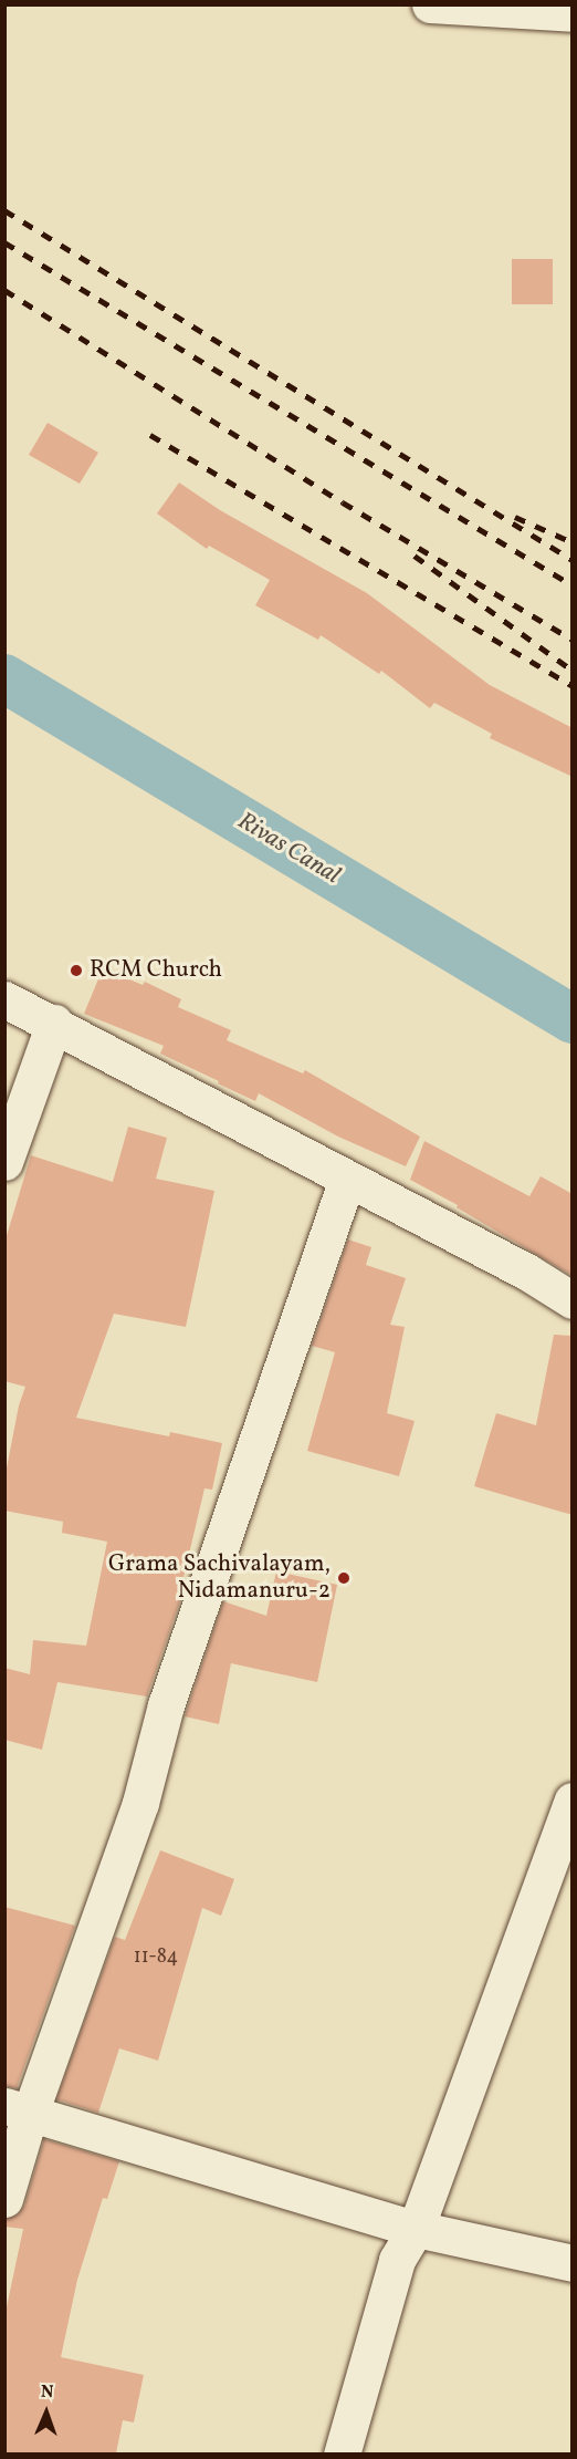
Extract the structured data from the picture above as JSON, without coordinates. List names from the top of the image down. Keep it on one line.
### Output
{"water":["Rivas Canal"],"places":["RCM Church","Grama Sachivalayam, Nidamanuru-2"],"house_numbers":["11-84"],"north":"top"}
